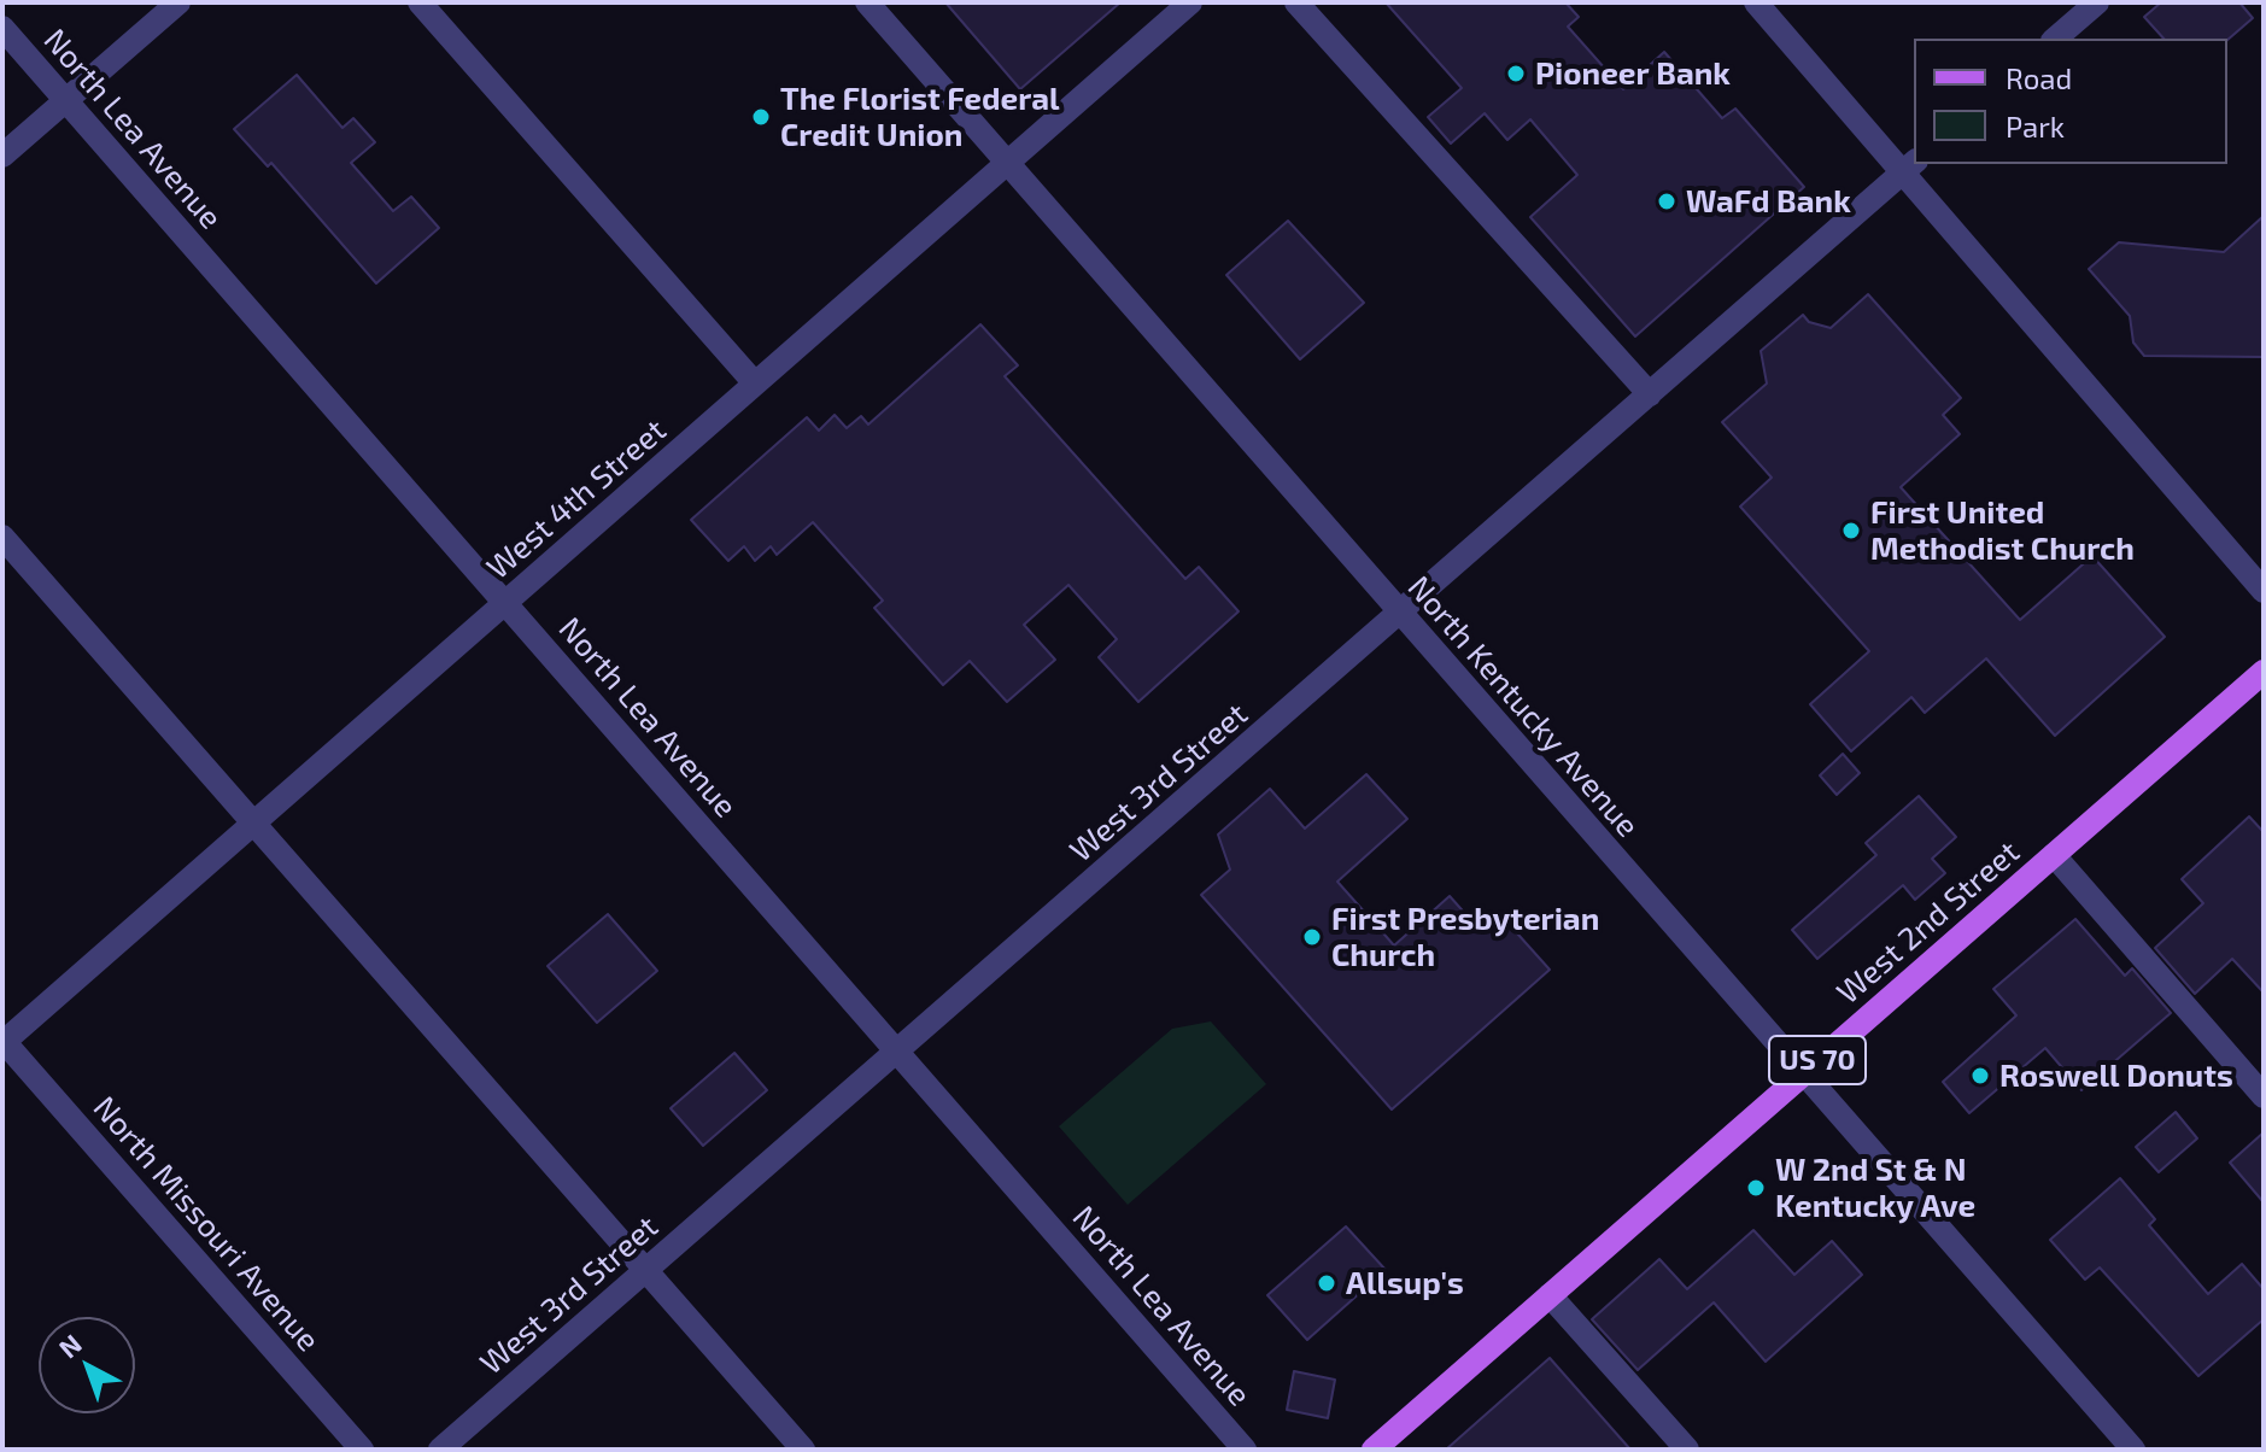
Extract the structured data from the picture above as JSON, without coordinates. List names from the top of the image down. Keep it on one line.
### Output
{"streets":{"main road":["West 2nd Street","US 70"],"street":["North Lea Avenue","West 4th Street","North Kentucky Avenue","West 3rd Street","North Missouri Avenue"]},"crossings":[["North Lea Avenue","West 4th Street"],["North Lea Avenue","West 3rd Street"],["West 4th Street","North Kentucky Avenue"],["West 4th Street","North Missouri Avenue"],["North Kentucky Avenue","West 3rd Street"],["North Kentucky Avenue","West 2nd Street"]],"places":["Pioneer Bank","The Florist Federal Credit Union","WaFd Bank","First United Methodist Church","First Presbyterian Church","Roswell Donuts","W 2nd St & N Kentucky Ave","Allsup's"],"legend":["Road","Park"],"north":"top left"}
